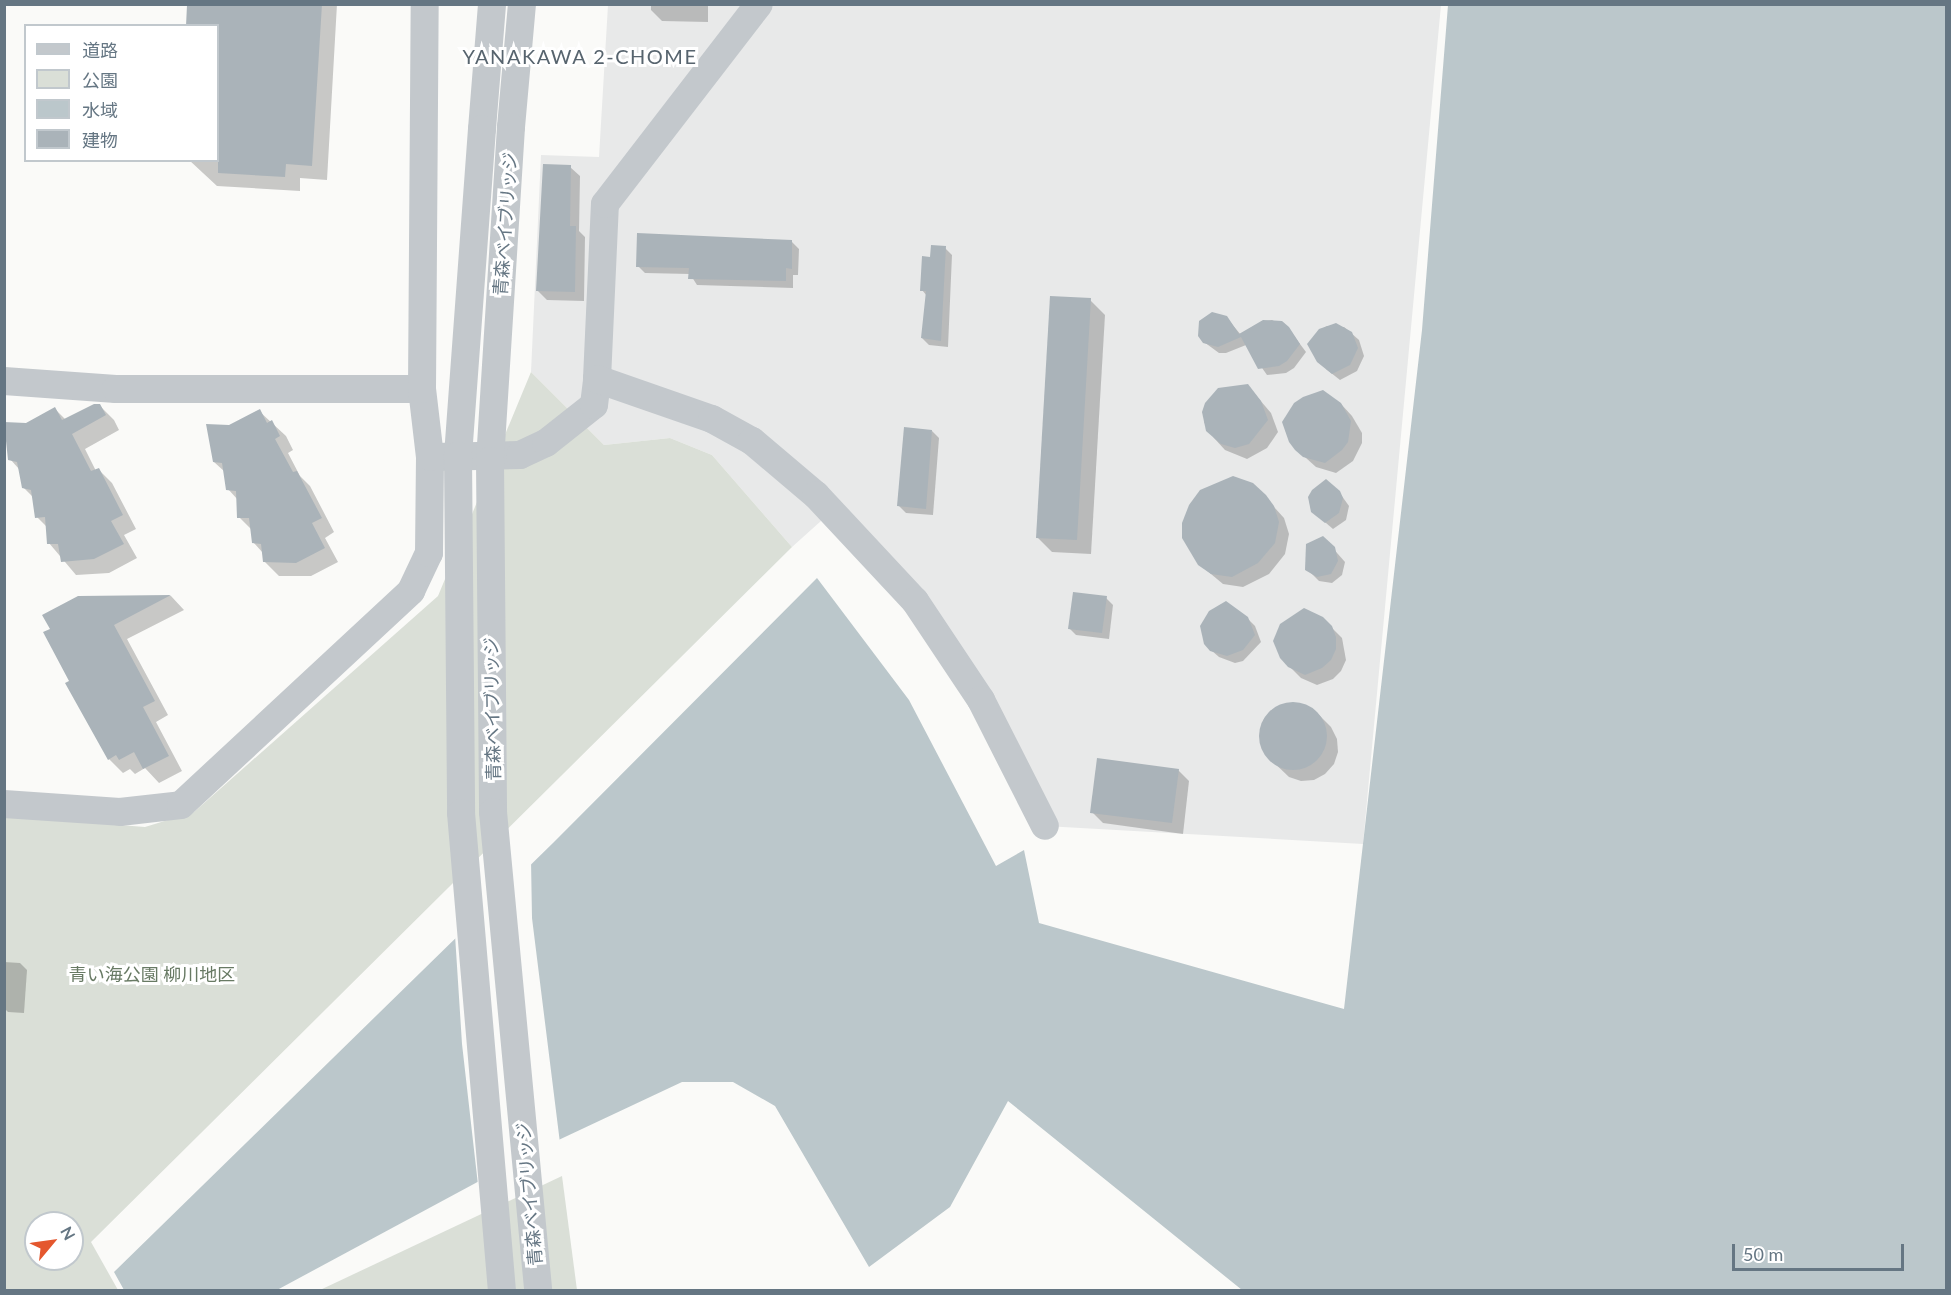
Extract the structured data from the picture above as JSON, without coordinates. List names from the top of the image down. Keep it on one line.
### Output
{"streets":{"street":["青森ベイブリッジ"]},"districts":["YANAKAWA 2-CHOME"],"parks":["青い海公園 柳川地区"],"legend":["道路","公園","水域","建物"],"scale_bar":"50 m","north":"top right"}
